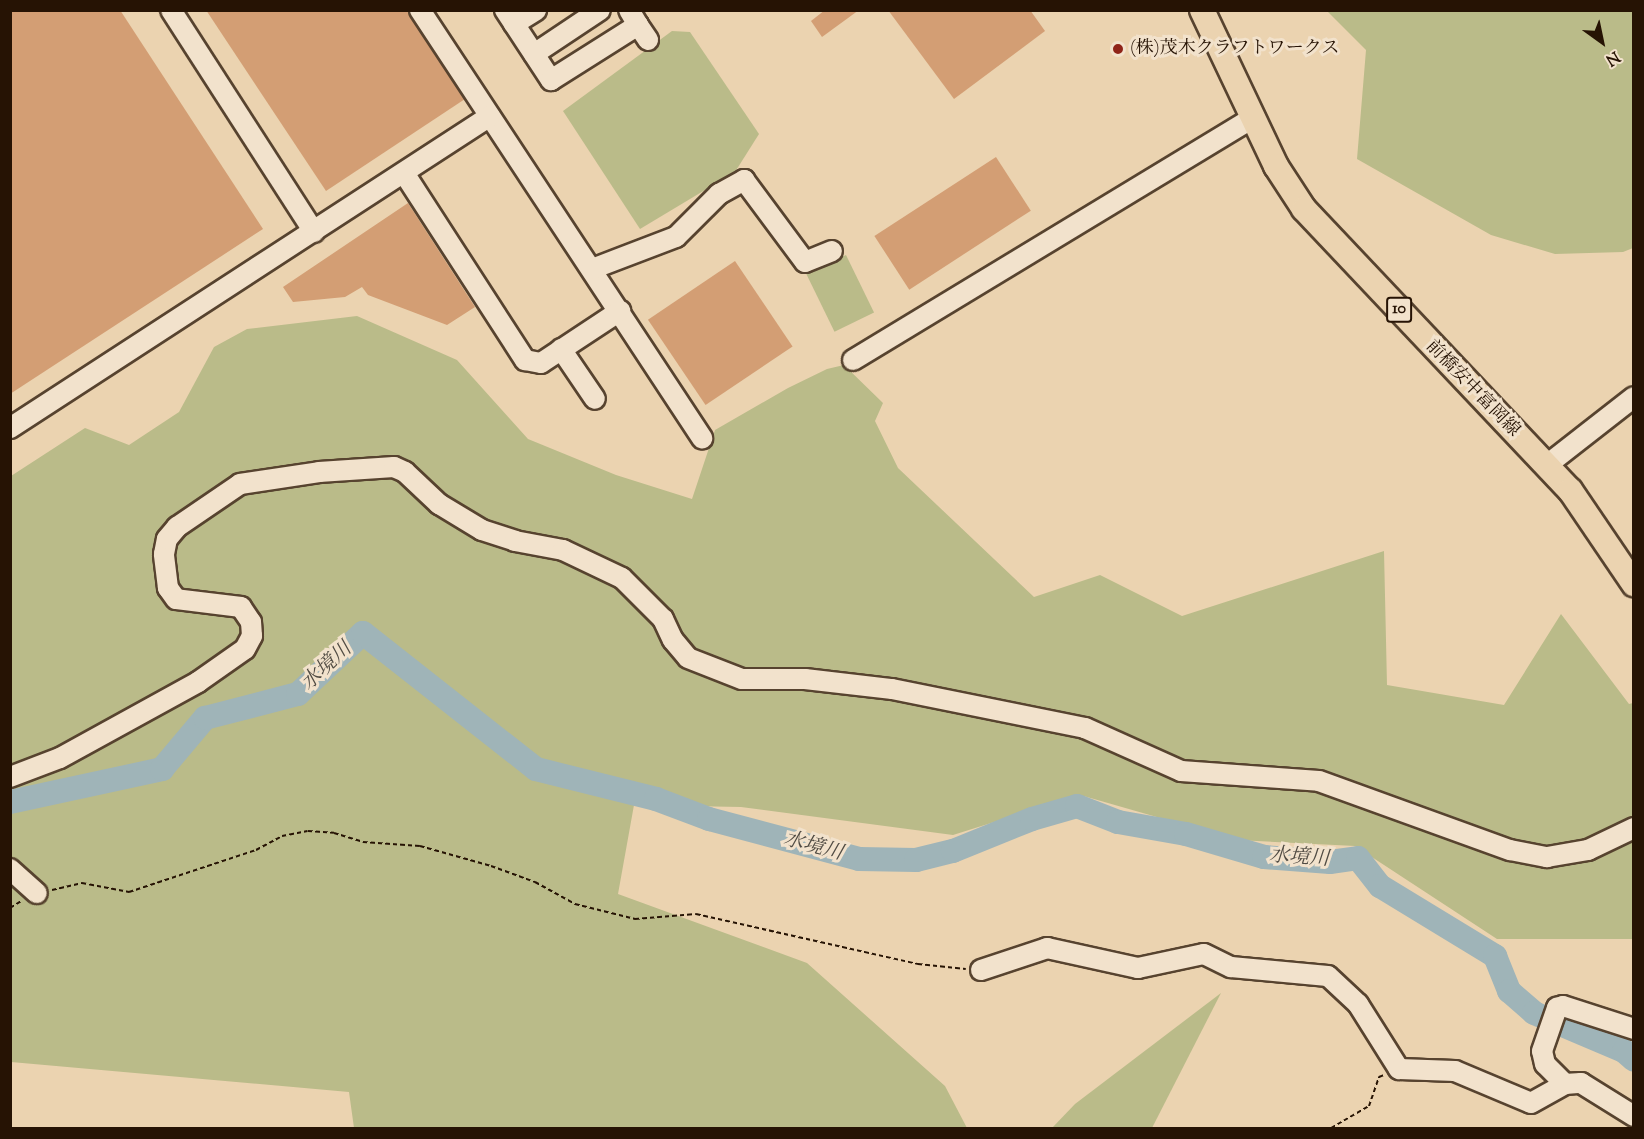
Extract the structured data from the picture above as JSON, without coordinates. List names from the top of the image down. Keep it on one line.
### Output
{"streets":{"main road":["10","前橋安中富岡線"]},"water":["水境川"],"places":["(株)茂木クラフトワークス"],"north":"bottom right"}
